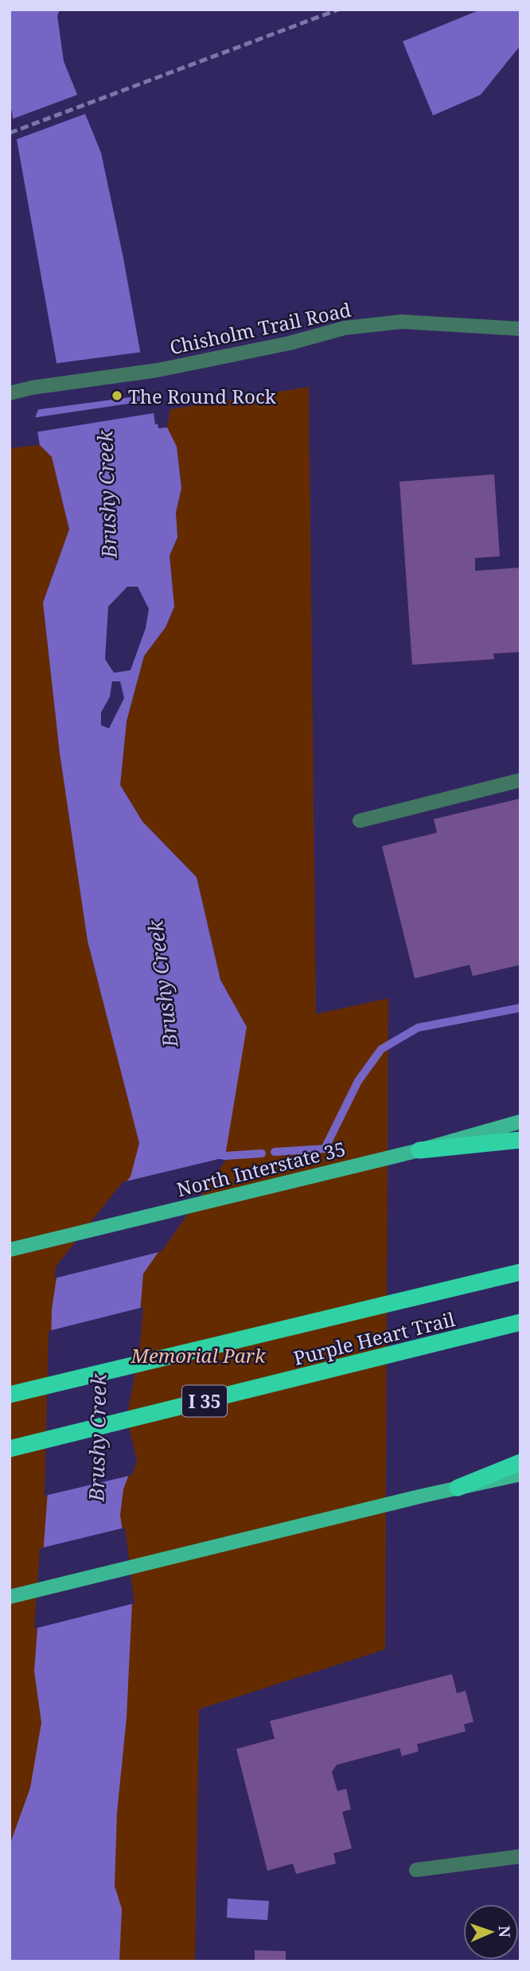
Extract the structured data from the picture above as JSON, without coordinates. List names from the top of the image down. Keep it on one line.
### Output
{"streets":{"highway":["Purple Heart Trail","I 35"],"main road":["North Interstate 35"],"street":["Chisholm Trail Road"]},"water":["Brushy Creek"],"parks":["Memorial Park"],"places":["The Round Rock"],"north":"right"}
